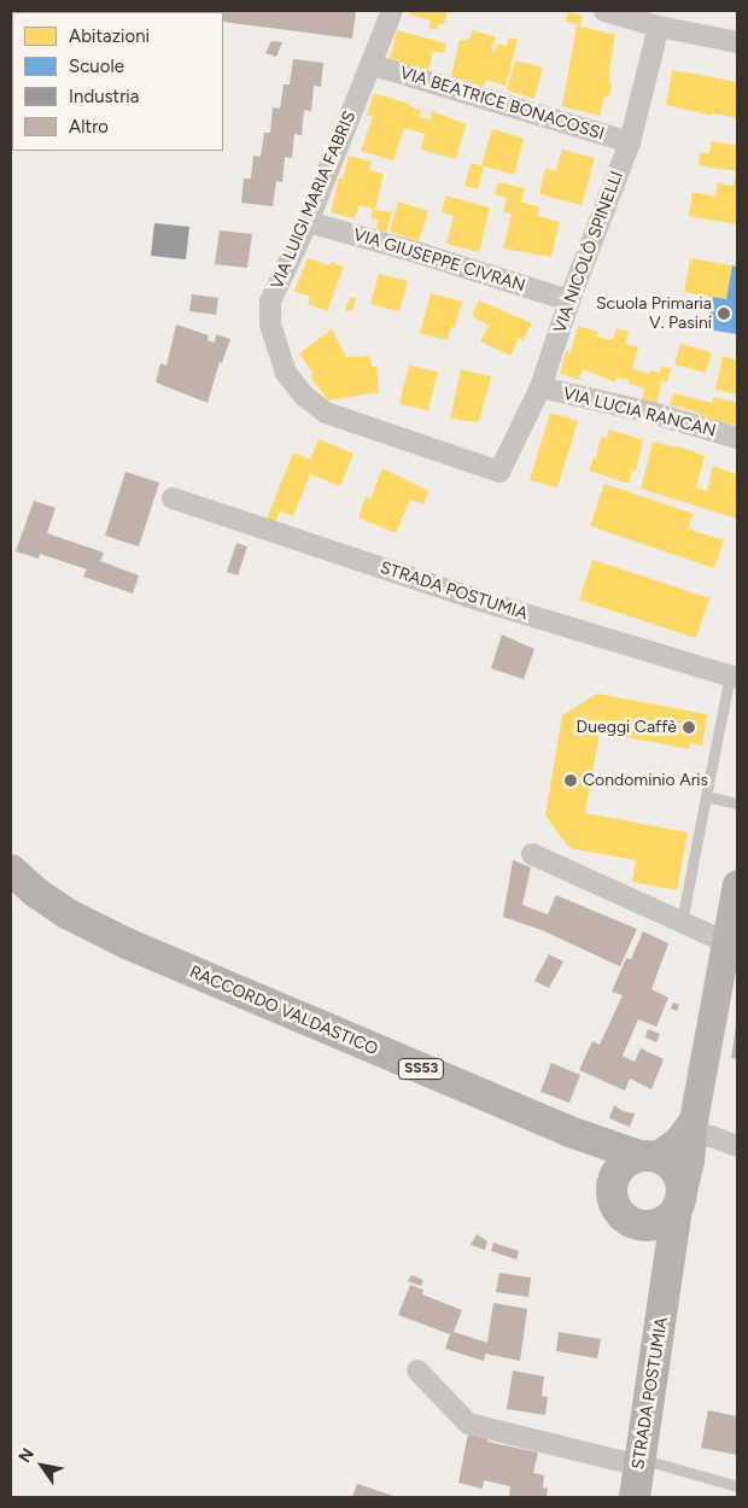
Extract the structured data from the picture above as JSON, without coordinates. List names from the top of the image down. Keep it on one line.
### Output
{"streets":{"main road":["STRADA POSTUMIA","RACCORDO VALDASTICO","SS53"],"street":["VIA BEATRICE BONACOSSI","VIA LUIGI MARIA FABRIS","VIA NICOLÒ SPINELLI","VIA GIUSEPPE CIVRAN","VIA LUCIA RANCAN"]},"crossings":[["VIA BEATRICE BONACOSSI","VIA LUIGI MARIA FABRIS"],["VIA BEATRICE BONACOSSI","VIA NICOLÒ SPINELLI"],["VIA LUIGI MARIA FABRIS","VIA NICOLÒ SPINELLI"],["VIA LUIGI MARIA FABRIS","VIA GIUSEPPE CIVRAN"],["VIA NICOLÒ SPINELLI","VIA GIUSEPPE CIVRAN"],["VIA NICOLÒ SPINELLI","VIA LUCIA RANCAN"],["STRADA POSTUMIA","RACCORDO VALDASTICO"]],"places":["Scuola Primaria V. Pasini","Dueggi Caffè","Condominio Aris"],"legend":["Abitazioni","Scuole","Industria","Altro"],"north":"top left"}
